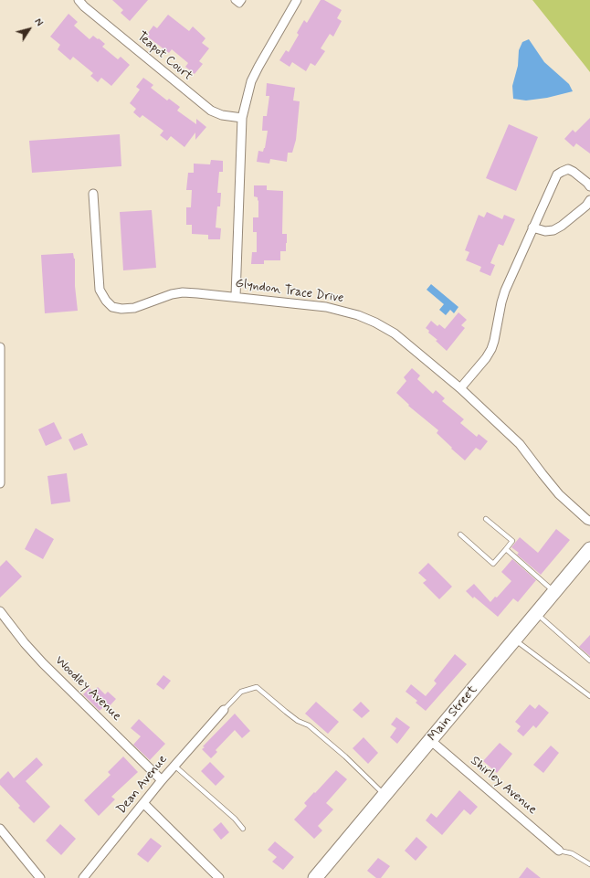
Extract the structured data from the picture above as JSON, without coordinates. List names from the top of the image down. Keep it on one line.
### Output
{"streets":{"main road":["Main Street"],"street":["Teapot Court","Glyndon Trace Drive","Woodley Avenue","Dean Avenue","Shirley Avenue"]},"crossings":[["Woodley Avenue","Dean Avenue"],["Main Street","Shirley Avenue"]],"north":"top right"}
